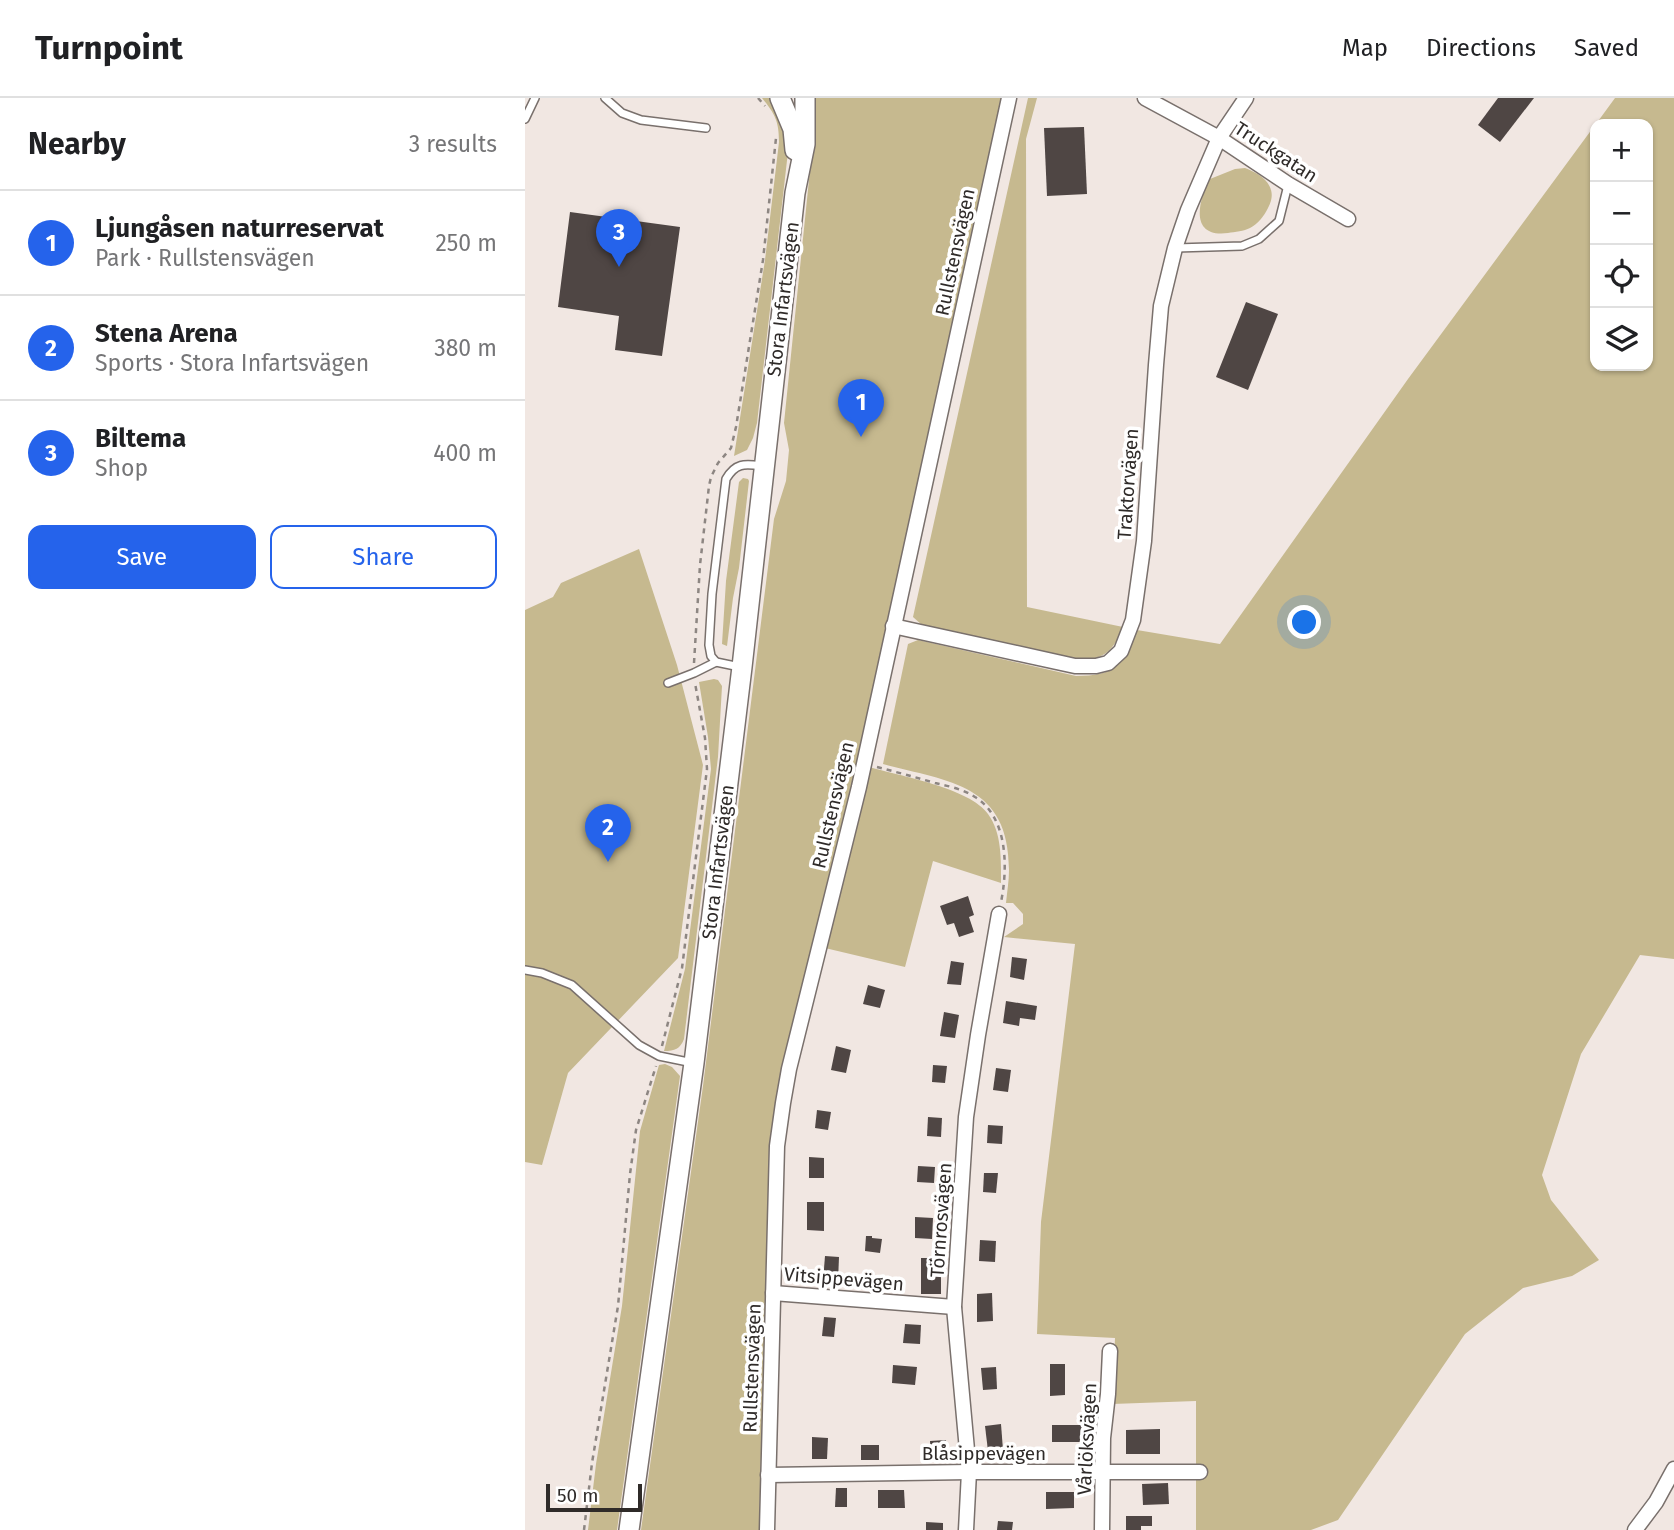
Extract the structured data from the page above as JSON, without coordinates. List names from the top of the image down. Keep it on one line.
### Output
{"streets":{"main road":["Stora Infartsvägen"],"street":["Truckgatan","Rullstensvägen","Traktorvägen","Törnrosvägen","Vitsippevägen","Vårlöksvägen","Blåsippevägen"]},"crossings":[["Truckgatan","Traktorvägen"],["Rullstensvägen","Traktorvägen"],["Rullstensvägen","Vitsippevägen"],["Rullstensvägen","Blåsippevägen"],["Törnrosvägen","Vitsippevägen"],["Törnrosvägen","Blåsippevägen"],["Vårlöksvägen","Blåsippevägen"]],"scale_bar":"50 m","page":{"header":"Turnpoint","nav":["Map","Directions","Saved"],"heading":["Nearby","3 results"],"map_buttons":["+","−"],"list":[{"mark":"1","name":"Ljungåsen naturreservat","note":"Park · Rullstensvägen","value":"250 m"},{"mark":"2","name":"Stena Arena","note":"Sports · Stora Infartsvägen","value":"380 m"},{"mark":"3","name":"Biltema","note":"Shop","value":"400 m"}],"pins":["3","1","2"],"buttons":["Save","Share"],"scale":"50 m"}}
